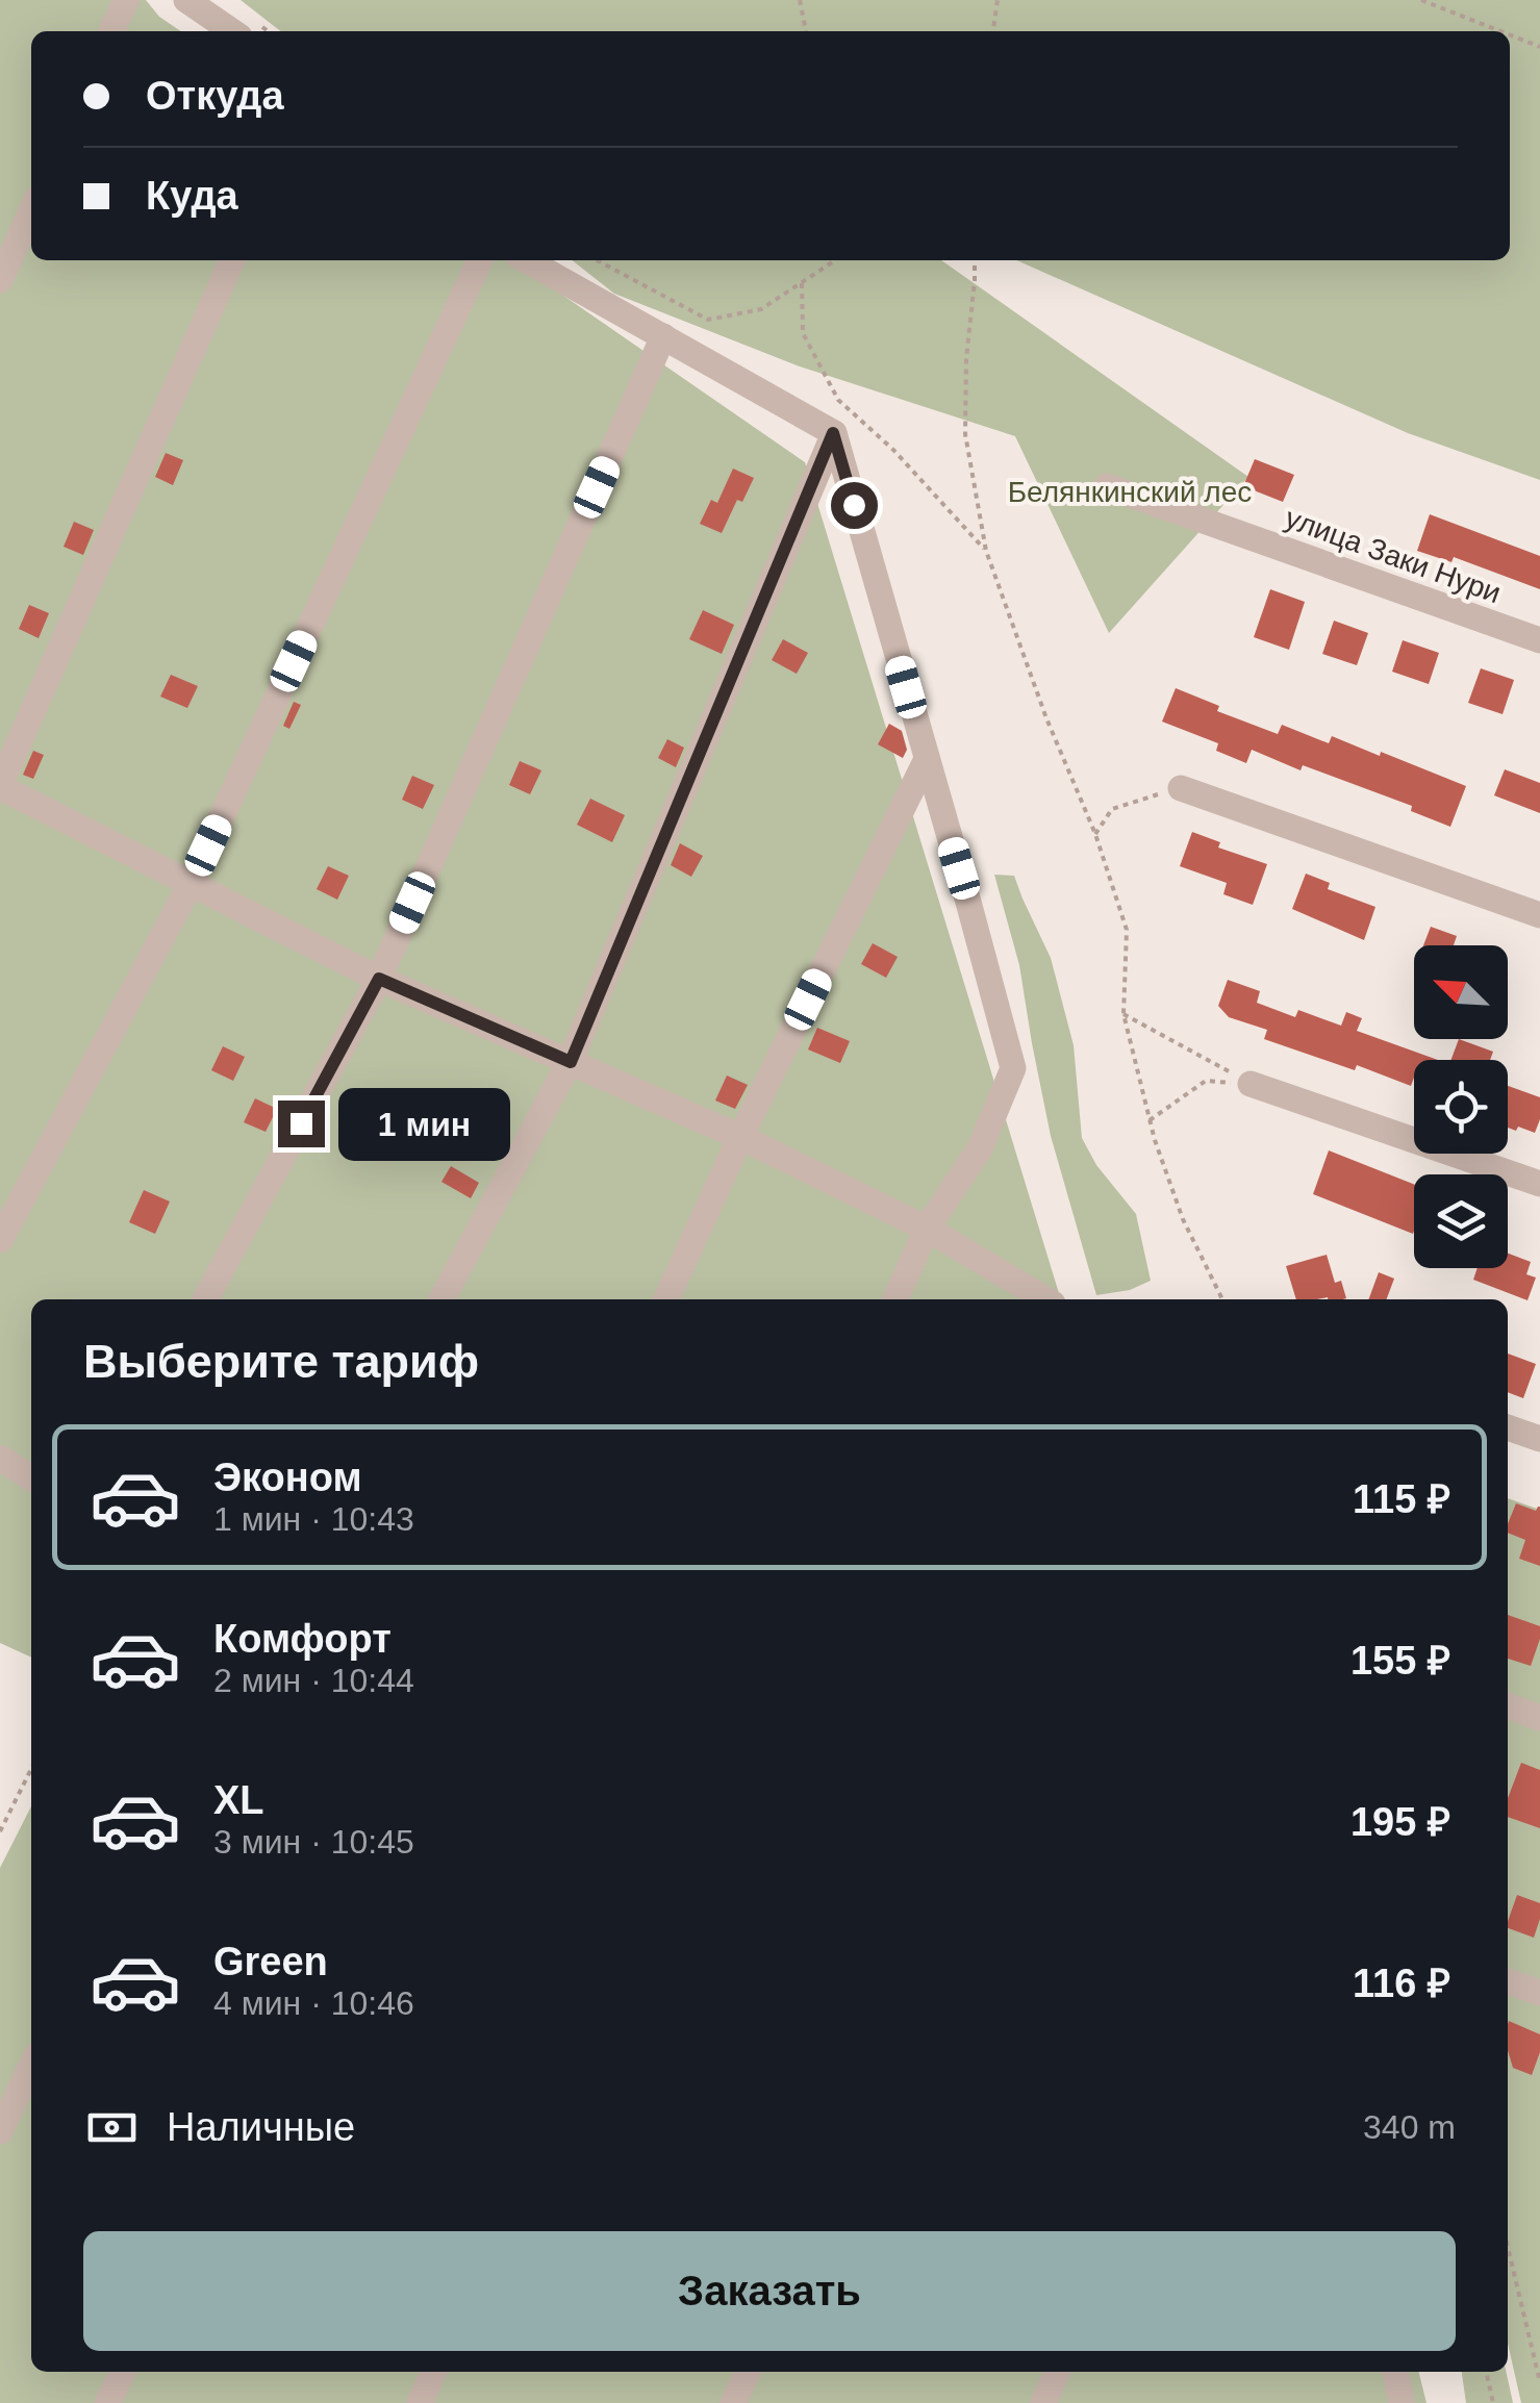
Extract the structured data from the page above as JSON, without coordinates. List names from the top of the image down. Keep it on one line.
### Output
{"streets":{"street":["улица Заки Нури"]},"parks":["Белянкинский лес"],"north":"top left","page":{"banner":["Откуда","Куда"],"bubble":"1 мин","heading":"Выберите тариф","list":[{"name":"Эконом","note":"1 мин · 10:43","value":"115 ₽"},{"name":"Комфорт","note":"2 мин · 10:44","value":"155 ₽"},{"name":"XL","note":"3 мин · 10:45","value":"195 ₽"},{"name":"Green","note":"4 мин · 10:46","value":"116 ₽"}],"pay":["Наличные","340 m"],"buttons":"Заказать"}}
